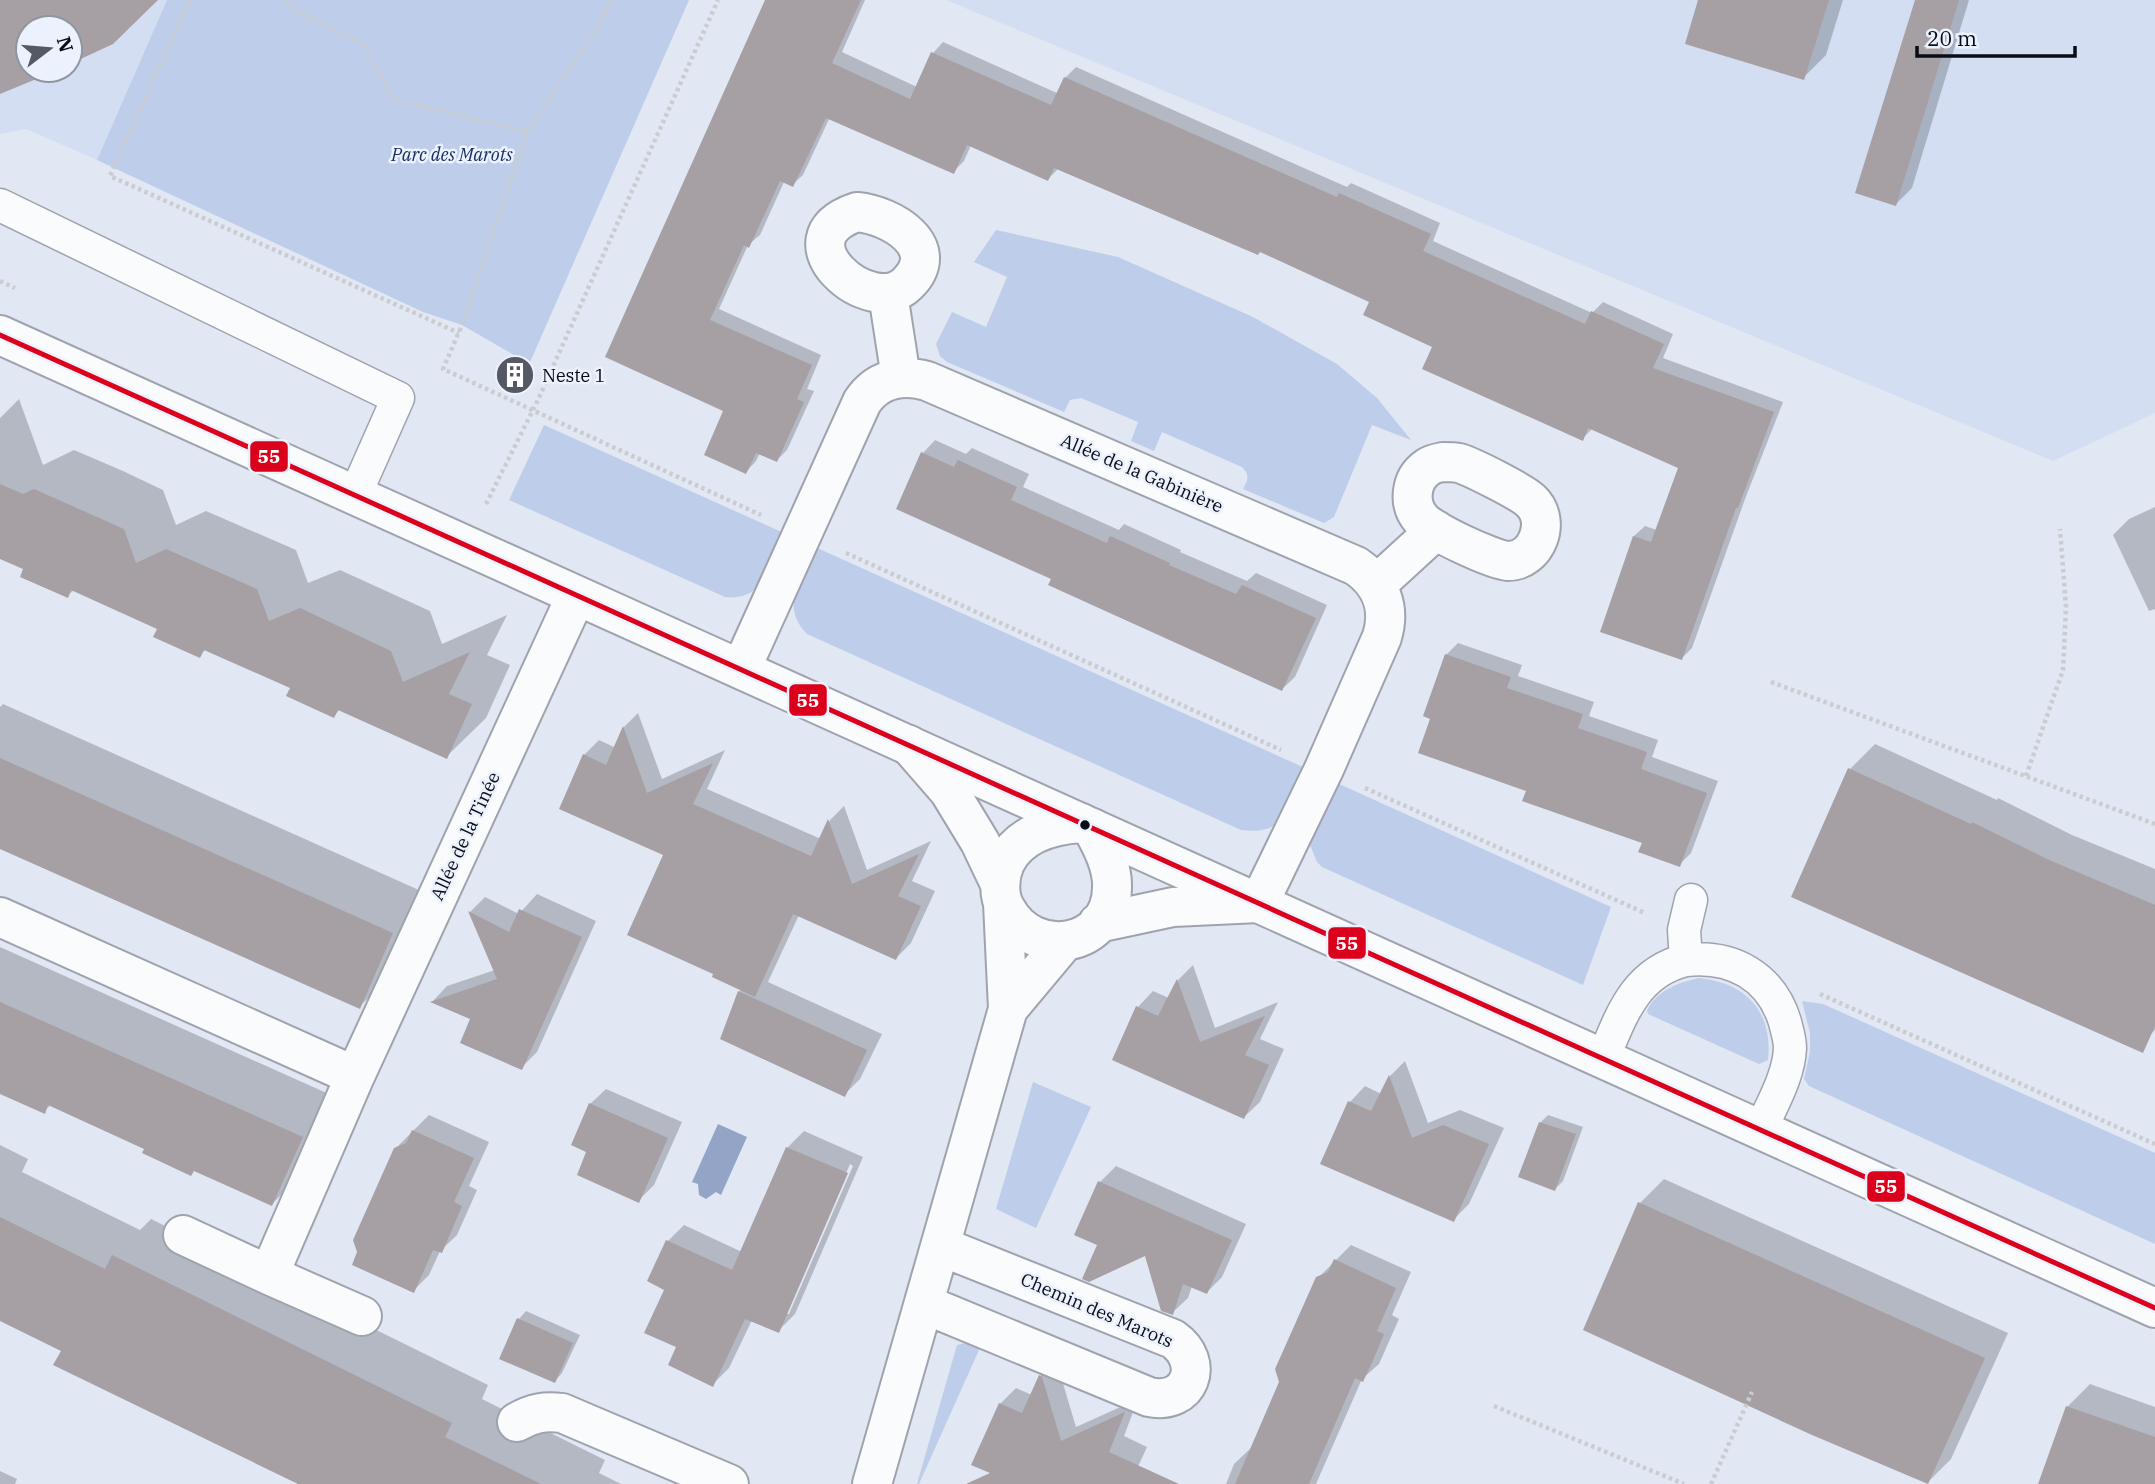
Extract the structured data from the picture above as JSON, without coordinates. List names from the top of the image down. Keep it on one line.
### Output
{"streets":{"street":["Allée de la Gabinière","Allée de la Tinée","Chemin des Marots"]},"parks":["Parc des Marots"],"places":{"building":["Neste 1"]},"lines":["transit line 55"],"scale_bar":"20 m","north":"right"}
